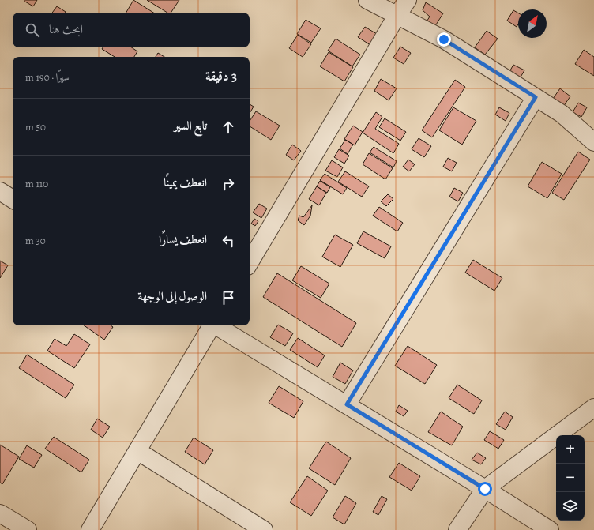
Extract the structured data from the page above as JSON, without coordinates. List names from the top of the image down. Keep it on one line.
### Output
{"north":"top right","page":{"search":"ابحث هنا","heading":["3 دقيقة","سيرًا · 190 m"],"list":[["تابع السير","50 m"],["انعطف يمينًا","110 m"],["انعطف يسارًا","30 m"],"الوصول إلى الوجهة"],"map_buttons":["+","−"]}}
